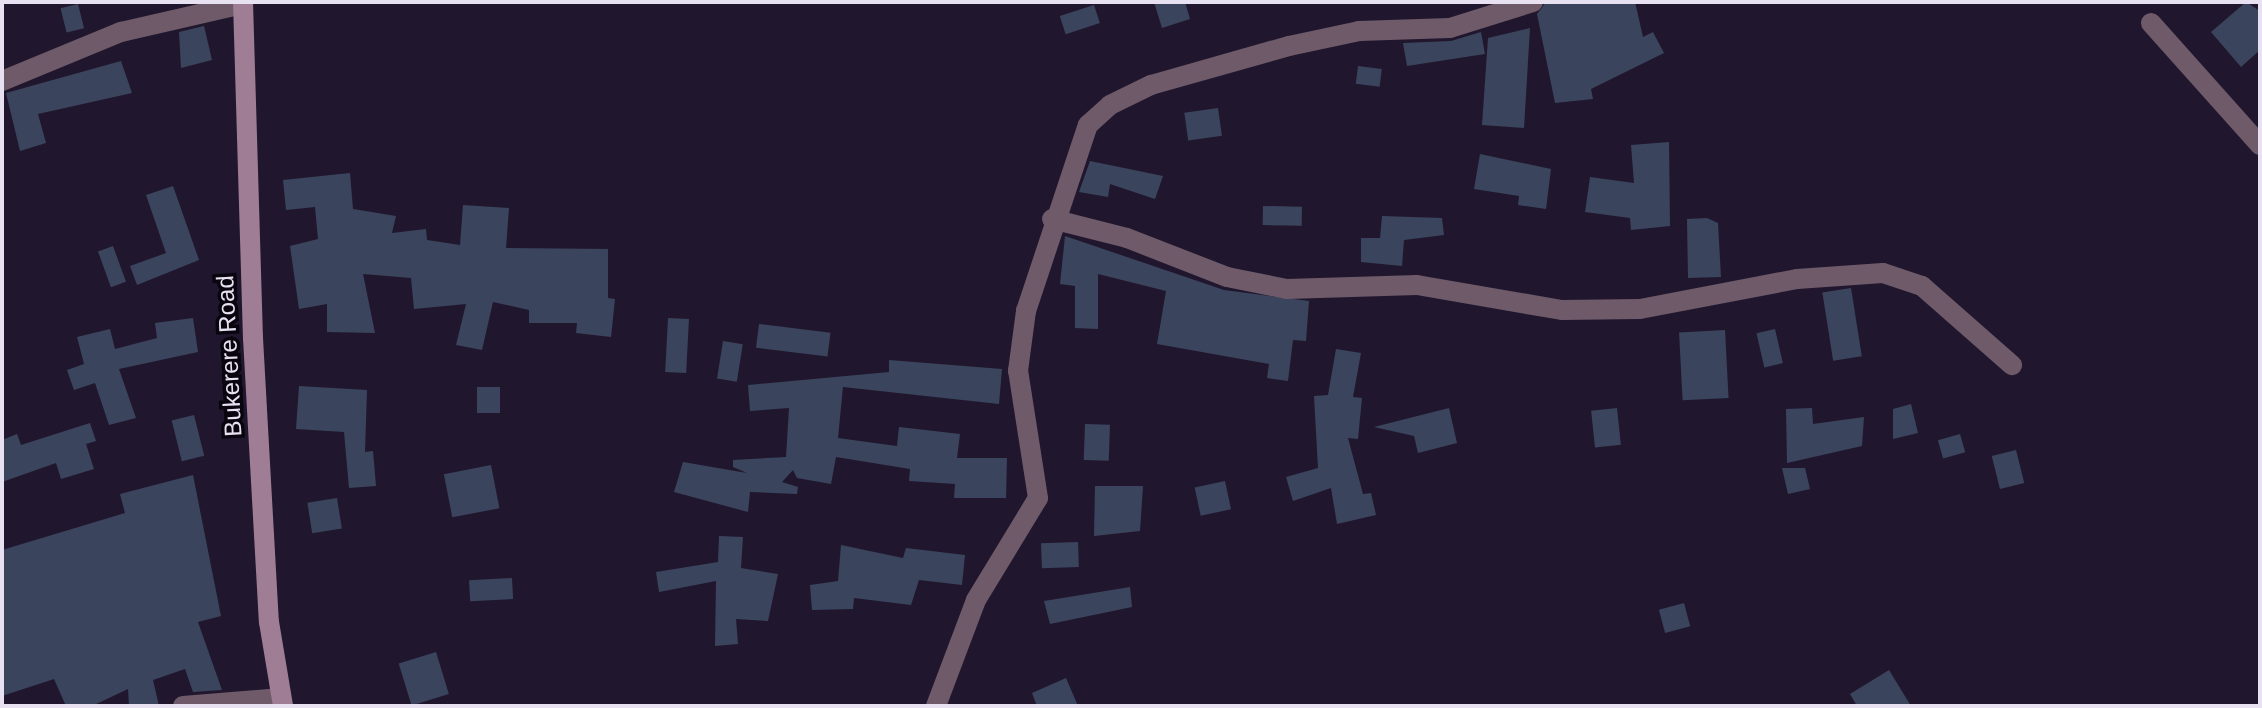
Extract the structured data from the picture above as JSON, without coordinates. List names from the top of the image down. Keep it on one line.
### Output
{"streets":{"street":["Bukerere Road"]}}
